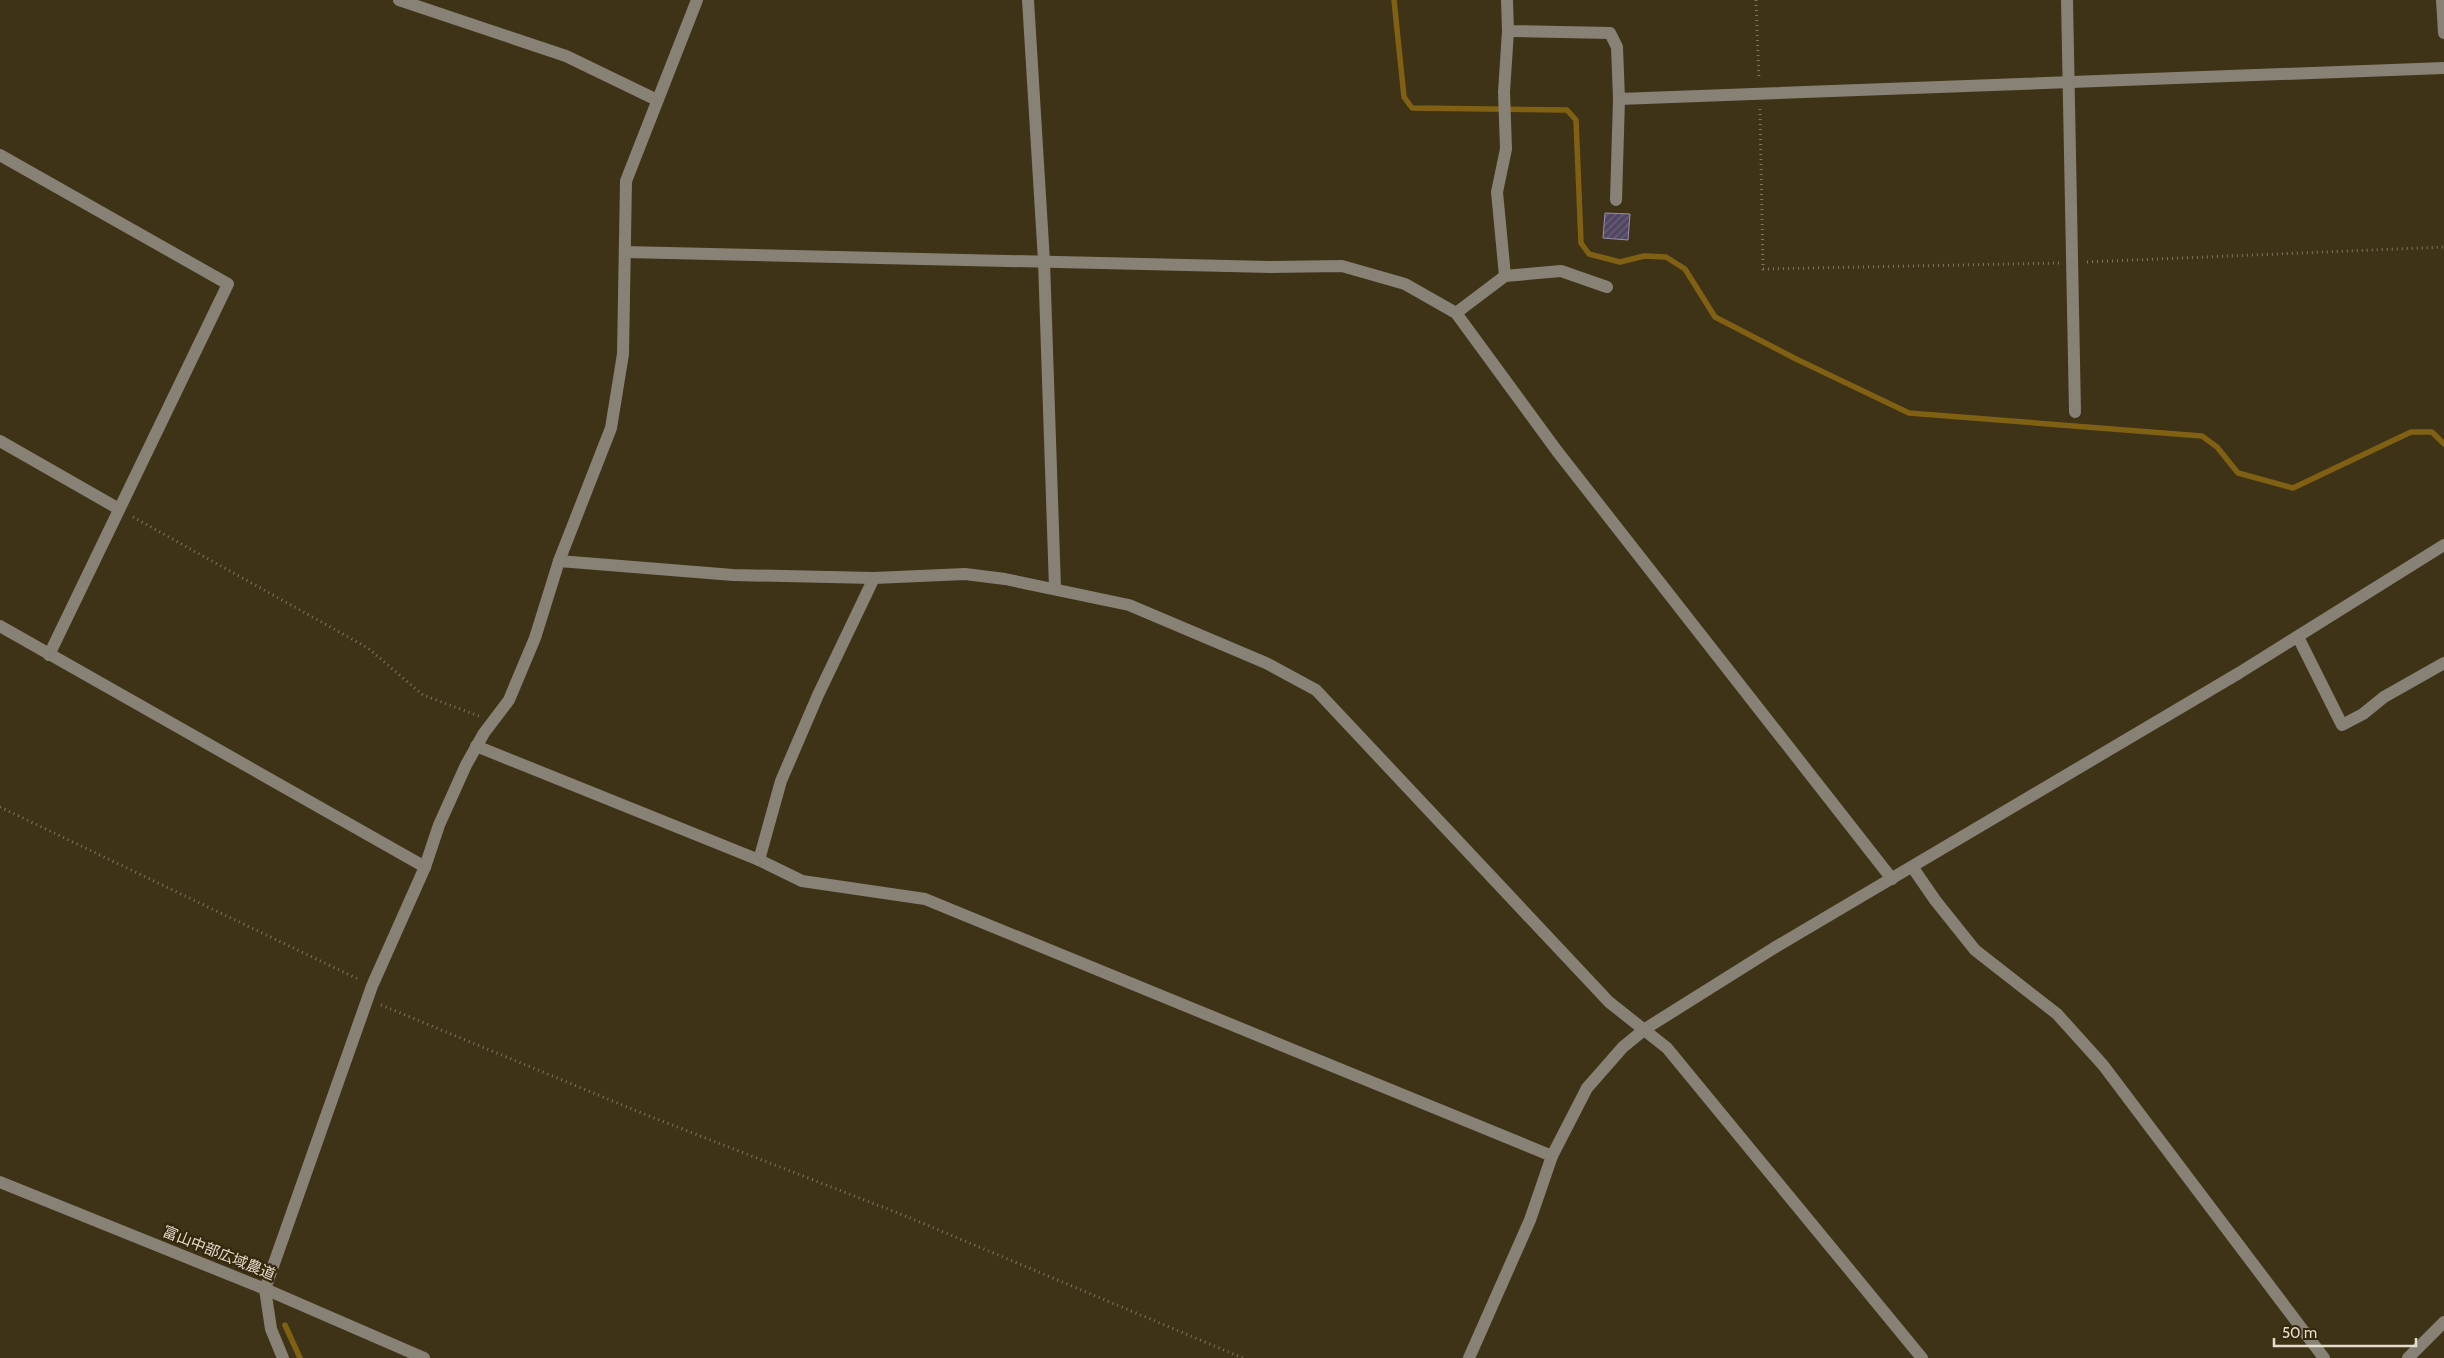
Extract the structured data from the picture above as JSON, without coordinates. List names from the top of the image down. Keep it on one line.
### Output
{"streets":{"street":["富山中部広域農道"]},"scale_bar":"50 m"}
